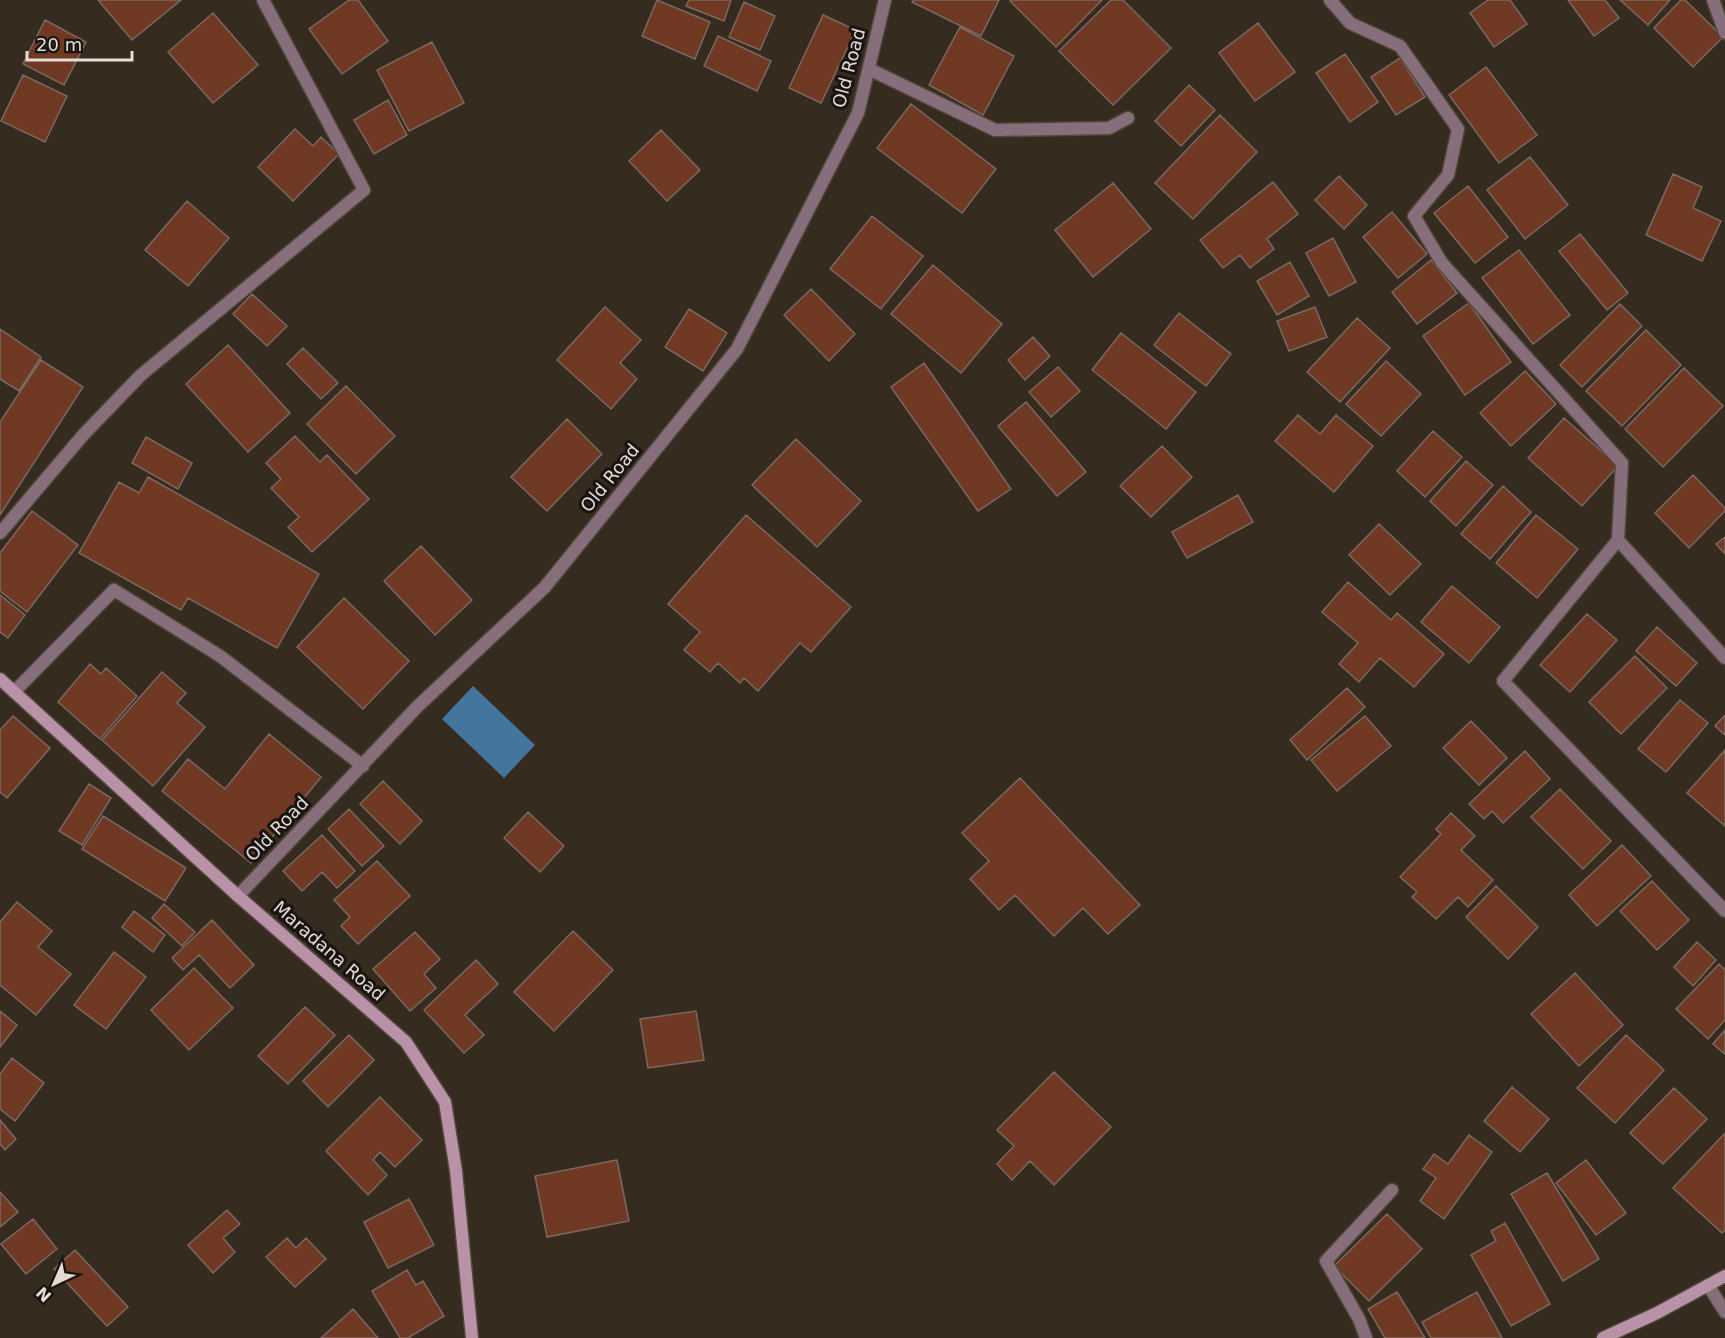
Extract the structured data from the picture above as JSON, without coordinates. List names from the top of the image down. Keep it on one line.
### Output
{"streets":{"street":["Old Road","Maradana Road"]},"crossings":[["Old Road","Maradana Road"]],"scale_bar":"20 m","north":"bottom left"}
